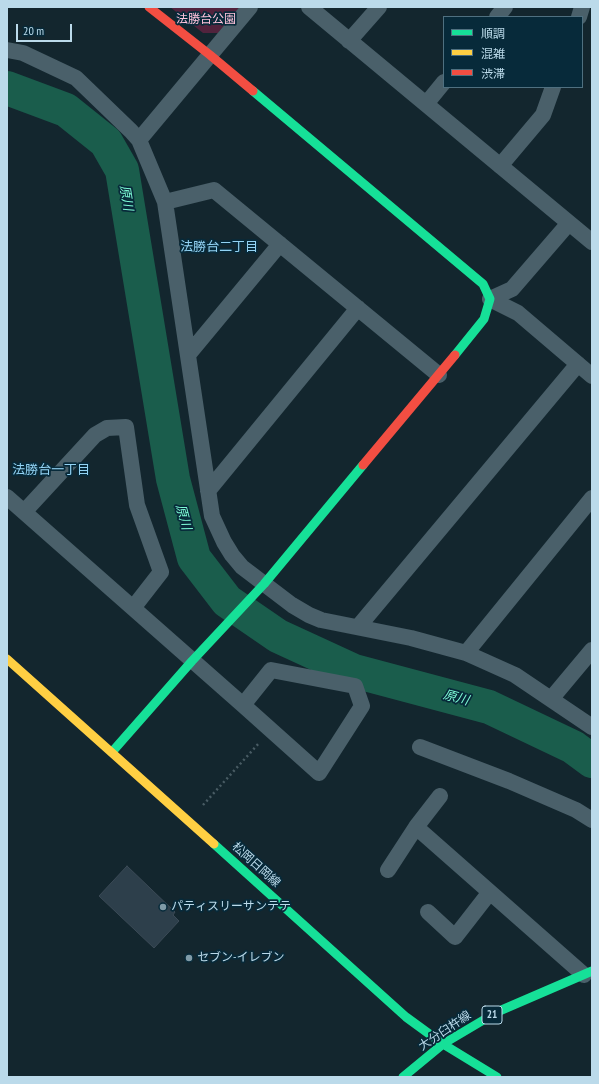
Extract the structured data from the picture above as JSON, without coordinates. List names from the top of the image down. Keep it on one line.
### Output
{"streets":{"street":["松岡日岡線","21","大分臼杵線"]},"crossings":[["松岡日岡線","大分臼杵線"]],"districts":["法勝台二丁目","法勝台一丁目"],"water":["原川"],"parks":["法勝台公園"],"places":["パティスリーサンテテ","セブン-イレブン"],"legend":["順調","混雑","渋滞"],"scale_bar":"20 m"}
